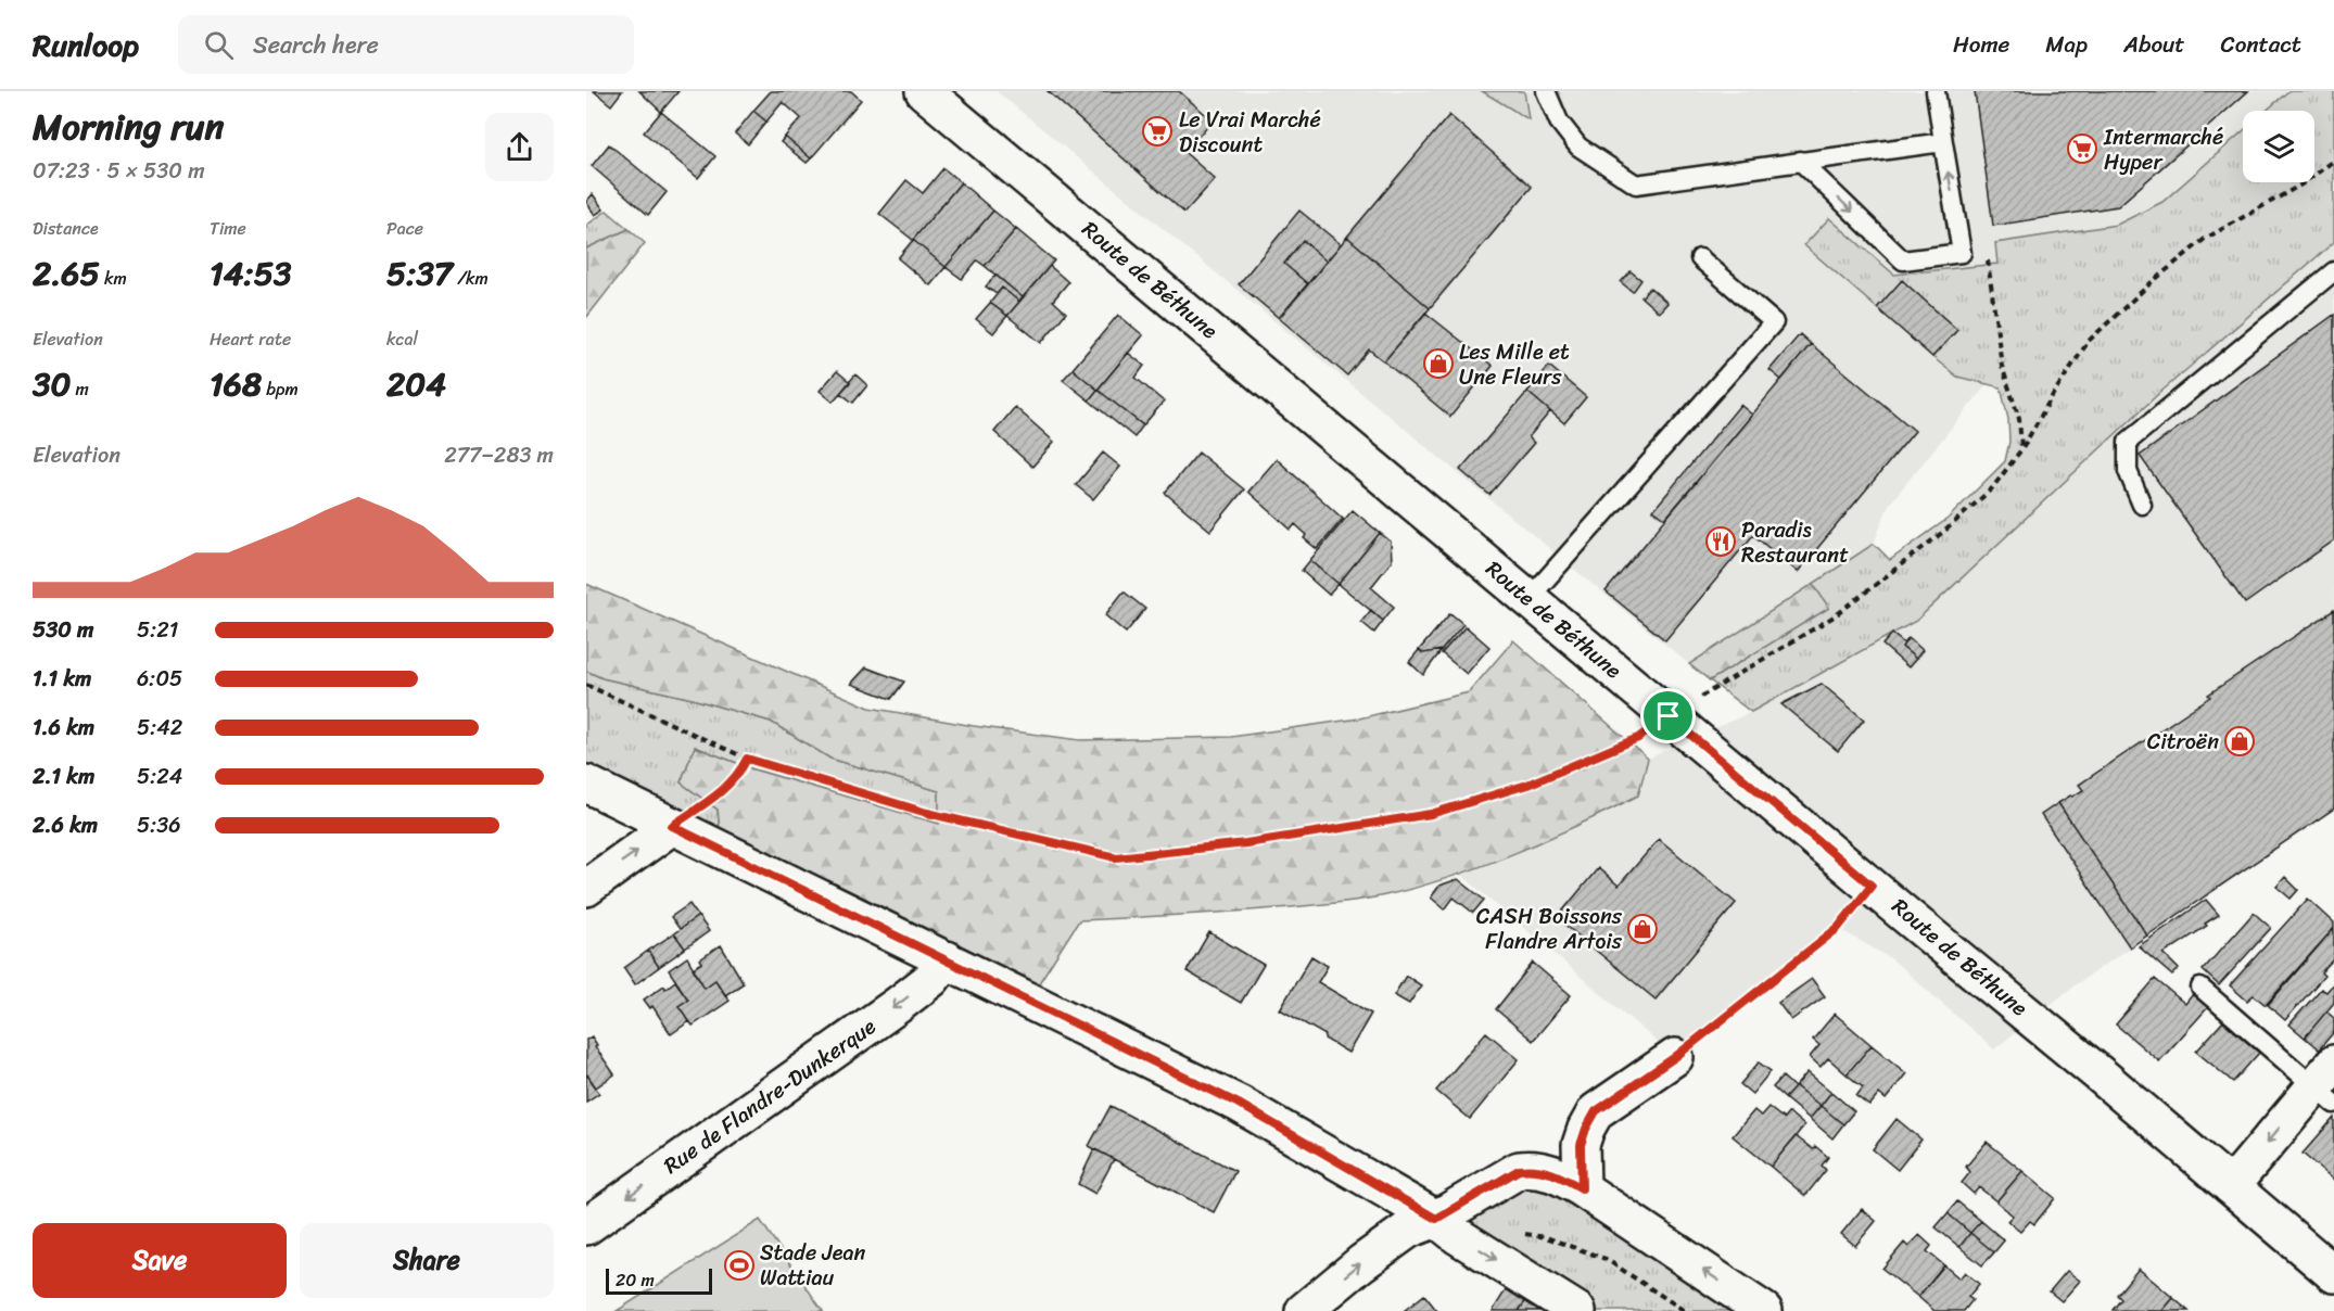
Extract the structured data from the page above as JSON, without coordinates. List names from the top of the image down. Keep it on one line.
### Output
{"streets":{"street":["Route de Béthune","Rue de Flandre-Dunkerque"]},"one_way":["Rue de Flandre-Dunkerque"],"places":{"supermarket":["Le Vrai Marché Discount","Intermarché Hyper"],"shop":["Les Mille et Une Fleurs","Citroën","CASH Boissons Flandre Artois"],"restaurant":["Paradis Restaurant"],"sports":["Stade Jean Wattiau"]},"scale_bar":"20 m","page":{"header":"Runloop","search":"Search here","nav":["Home","Map","About","Contact"],"heading":["Morning run","07:23 · 5 × 530 m"],"stats":[["Distance","2.65 km"],["Time","14:53"],["Pace","5:37 /km"],["Elevation","30 m"],["Heart rate","168 bpm"],["kcal","204"]],"chart":["Elevation","277–283 m"],"list":[{"name":"530 m","note":"5:21"},{"name":"1.1 km","note":"6:05"},{"name":"1.6 km","note":"5:42"},{"name":"2.1 km","note":"5:24"},{"name":"2.6 km","note":"5:36"}],"buttons":["Save","Share"],"scale":"20 m"}}
